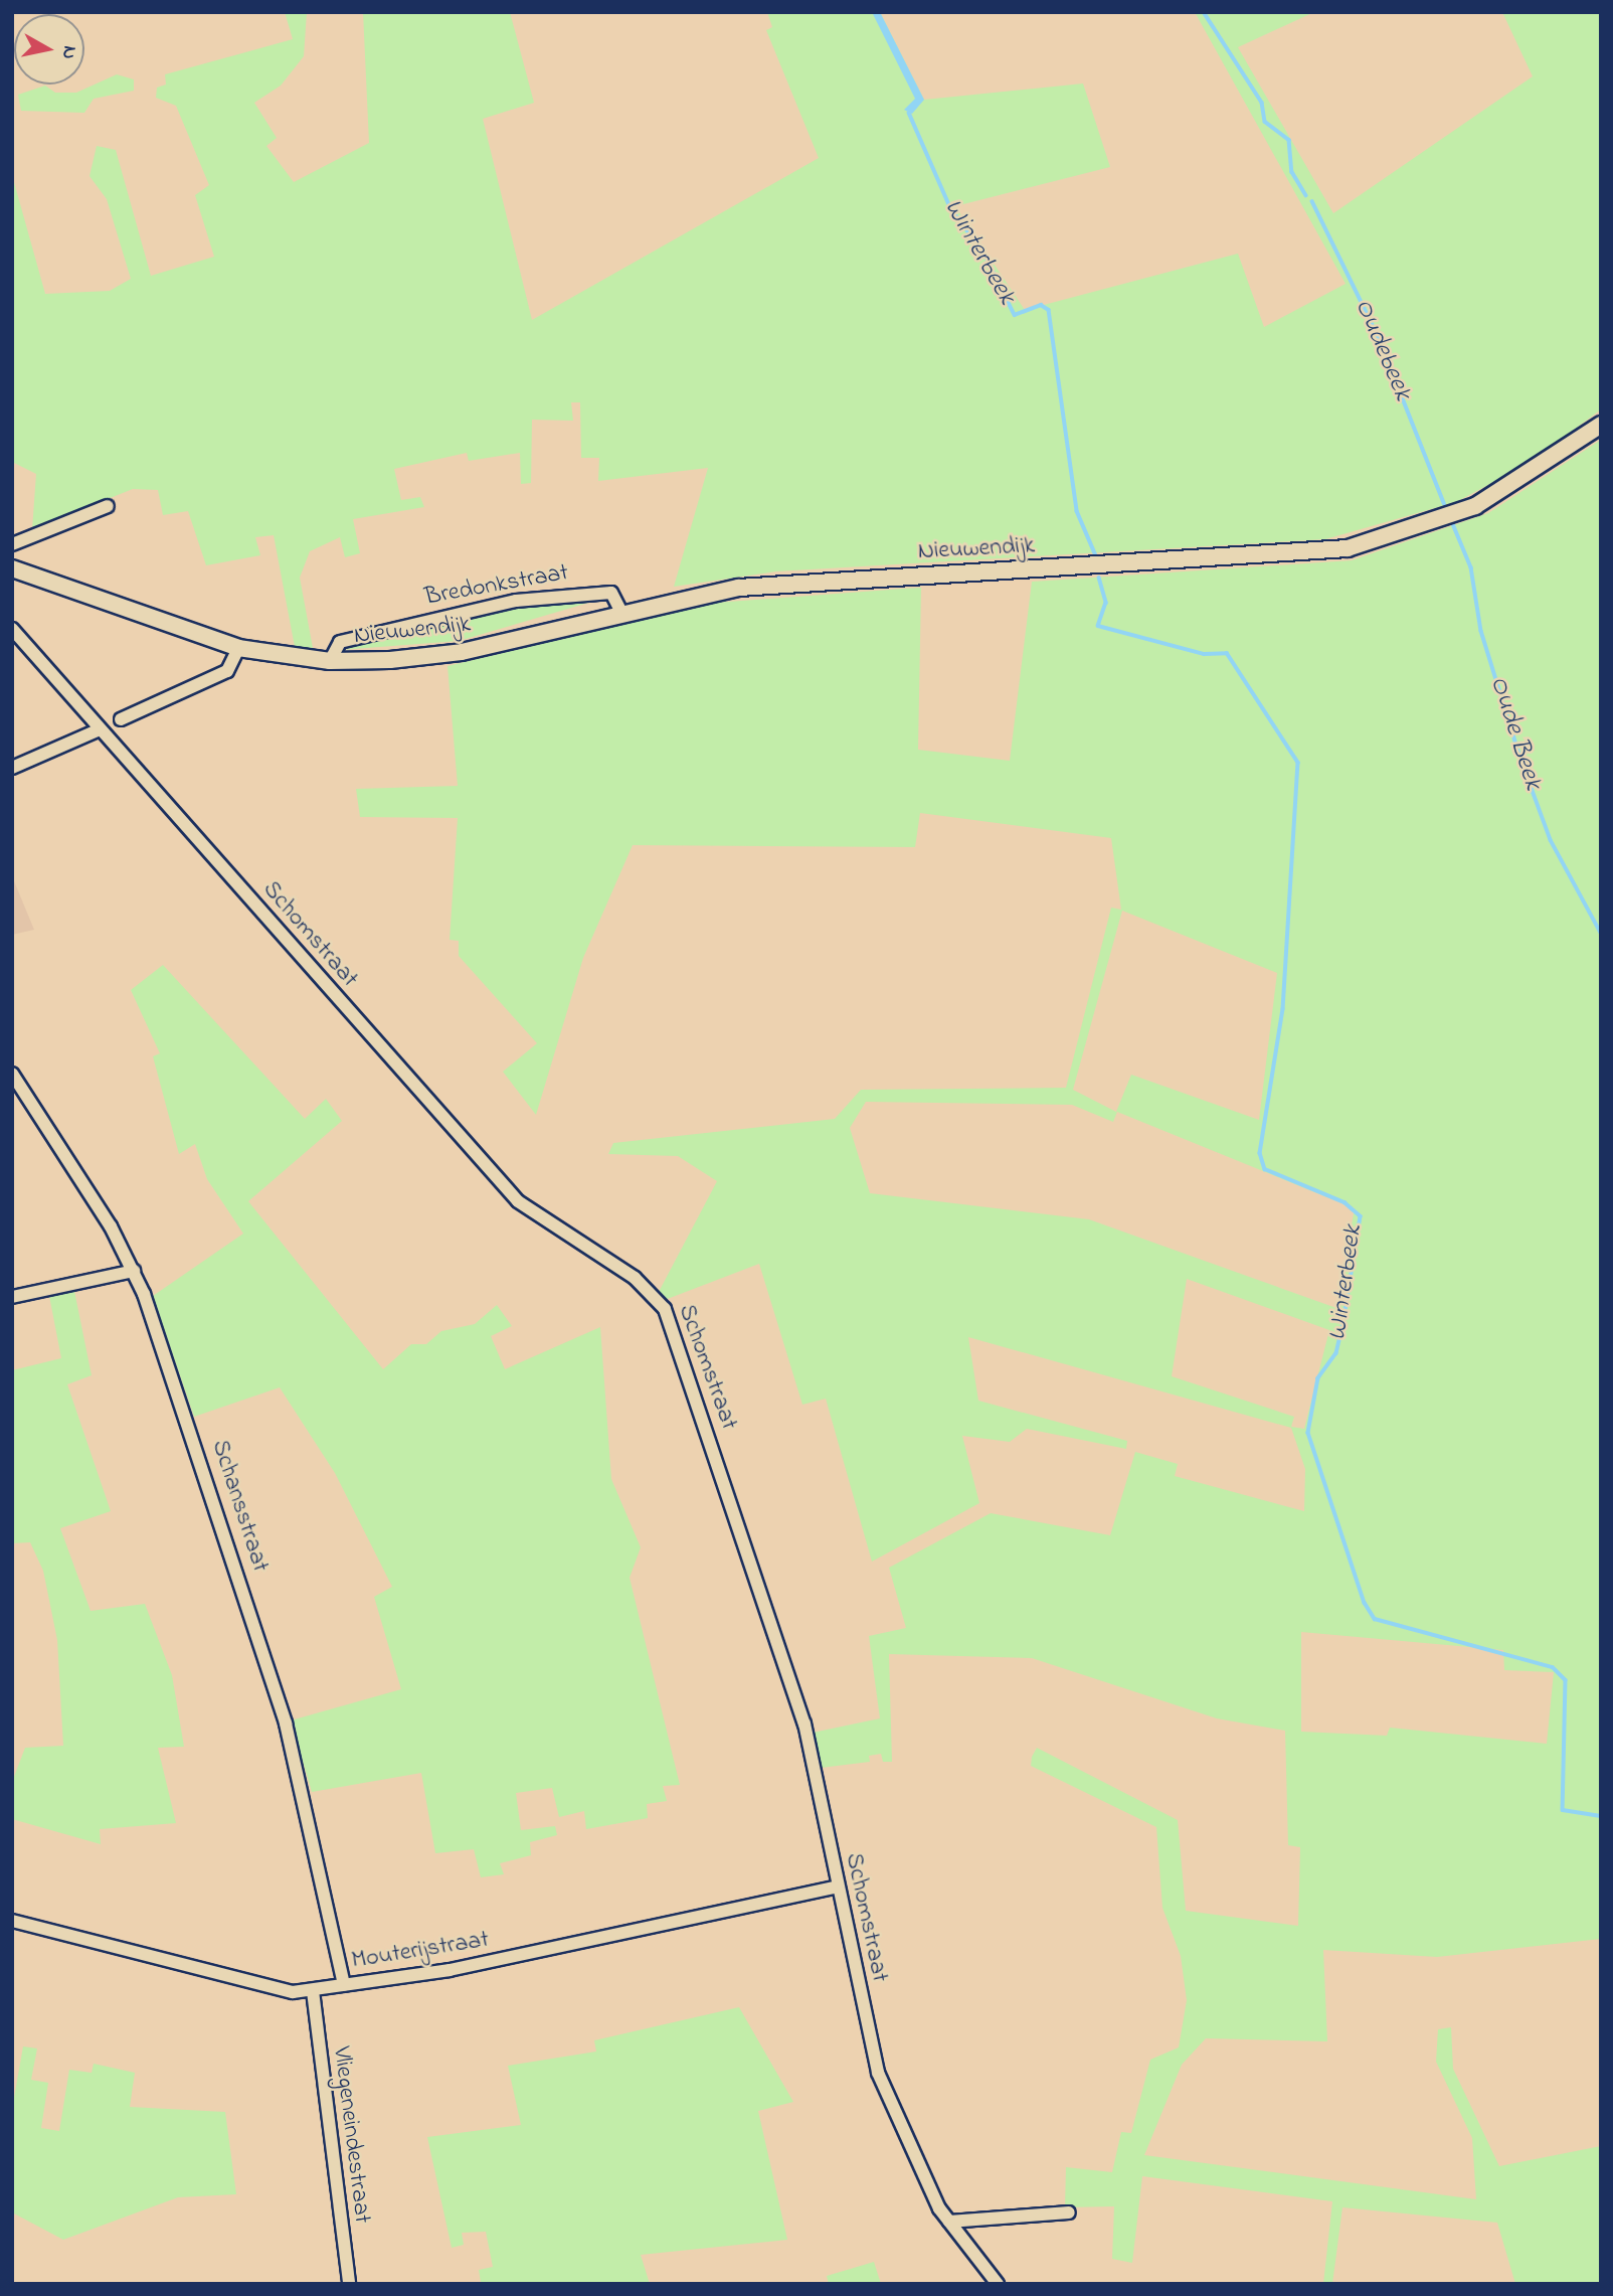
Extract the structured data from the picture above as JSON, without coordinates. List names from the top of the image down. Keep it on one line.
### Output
{"streets":{"street":["Nieuwendijk","Bredonkstraat","Schomstraat","Schansstraat","Mouterijstraat","Vliegeneindestraat"]},"crossings":[["Nieuwendijk","Bredonkstraat"],["Schomstraat","Mouterijstraat"],["Schansstraat","Mouterijstraat"],["Mouterijstraat","Vliegeneindestraat"]],"water":["Winterbeek","Oudebeek","Oude Beek"],"north":"right"}
